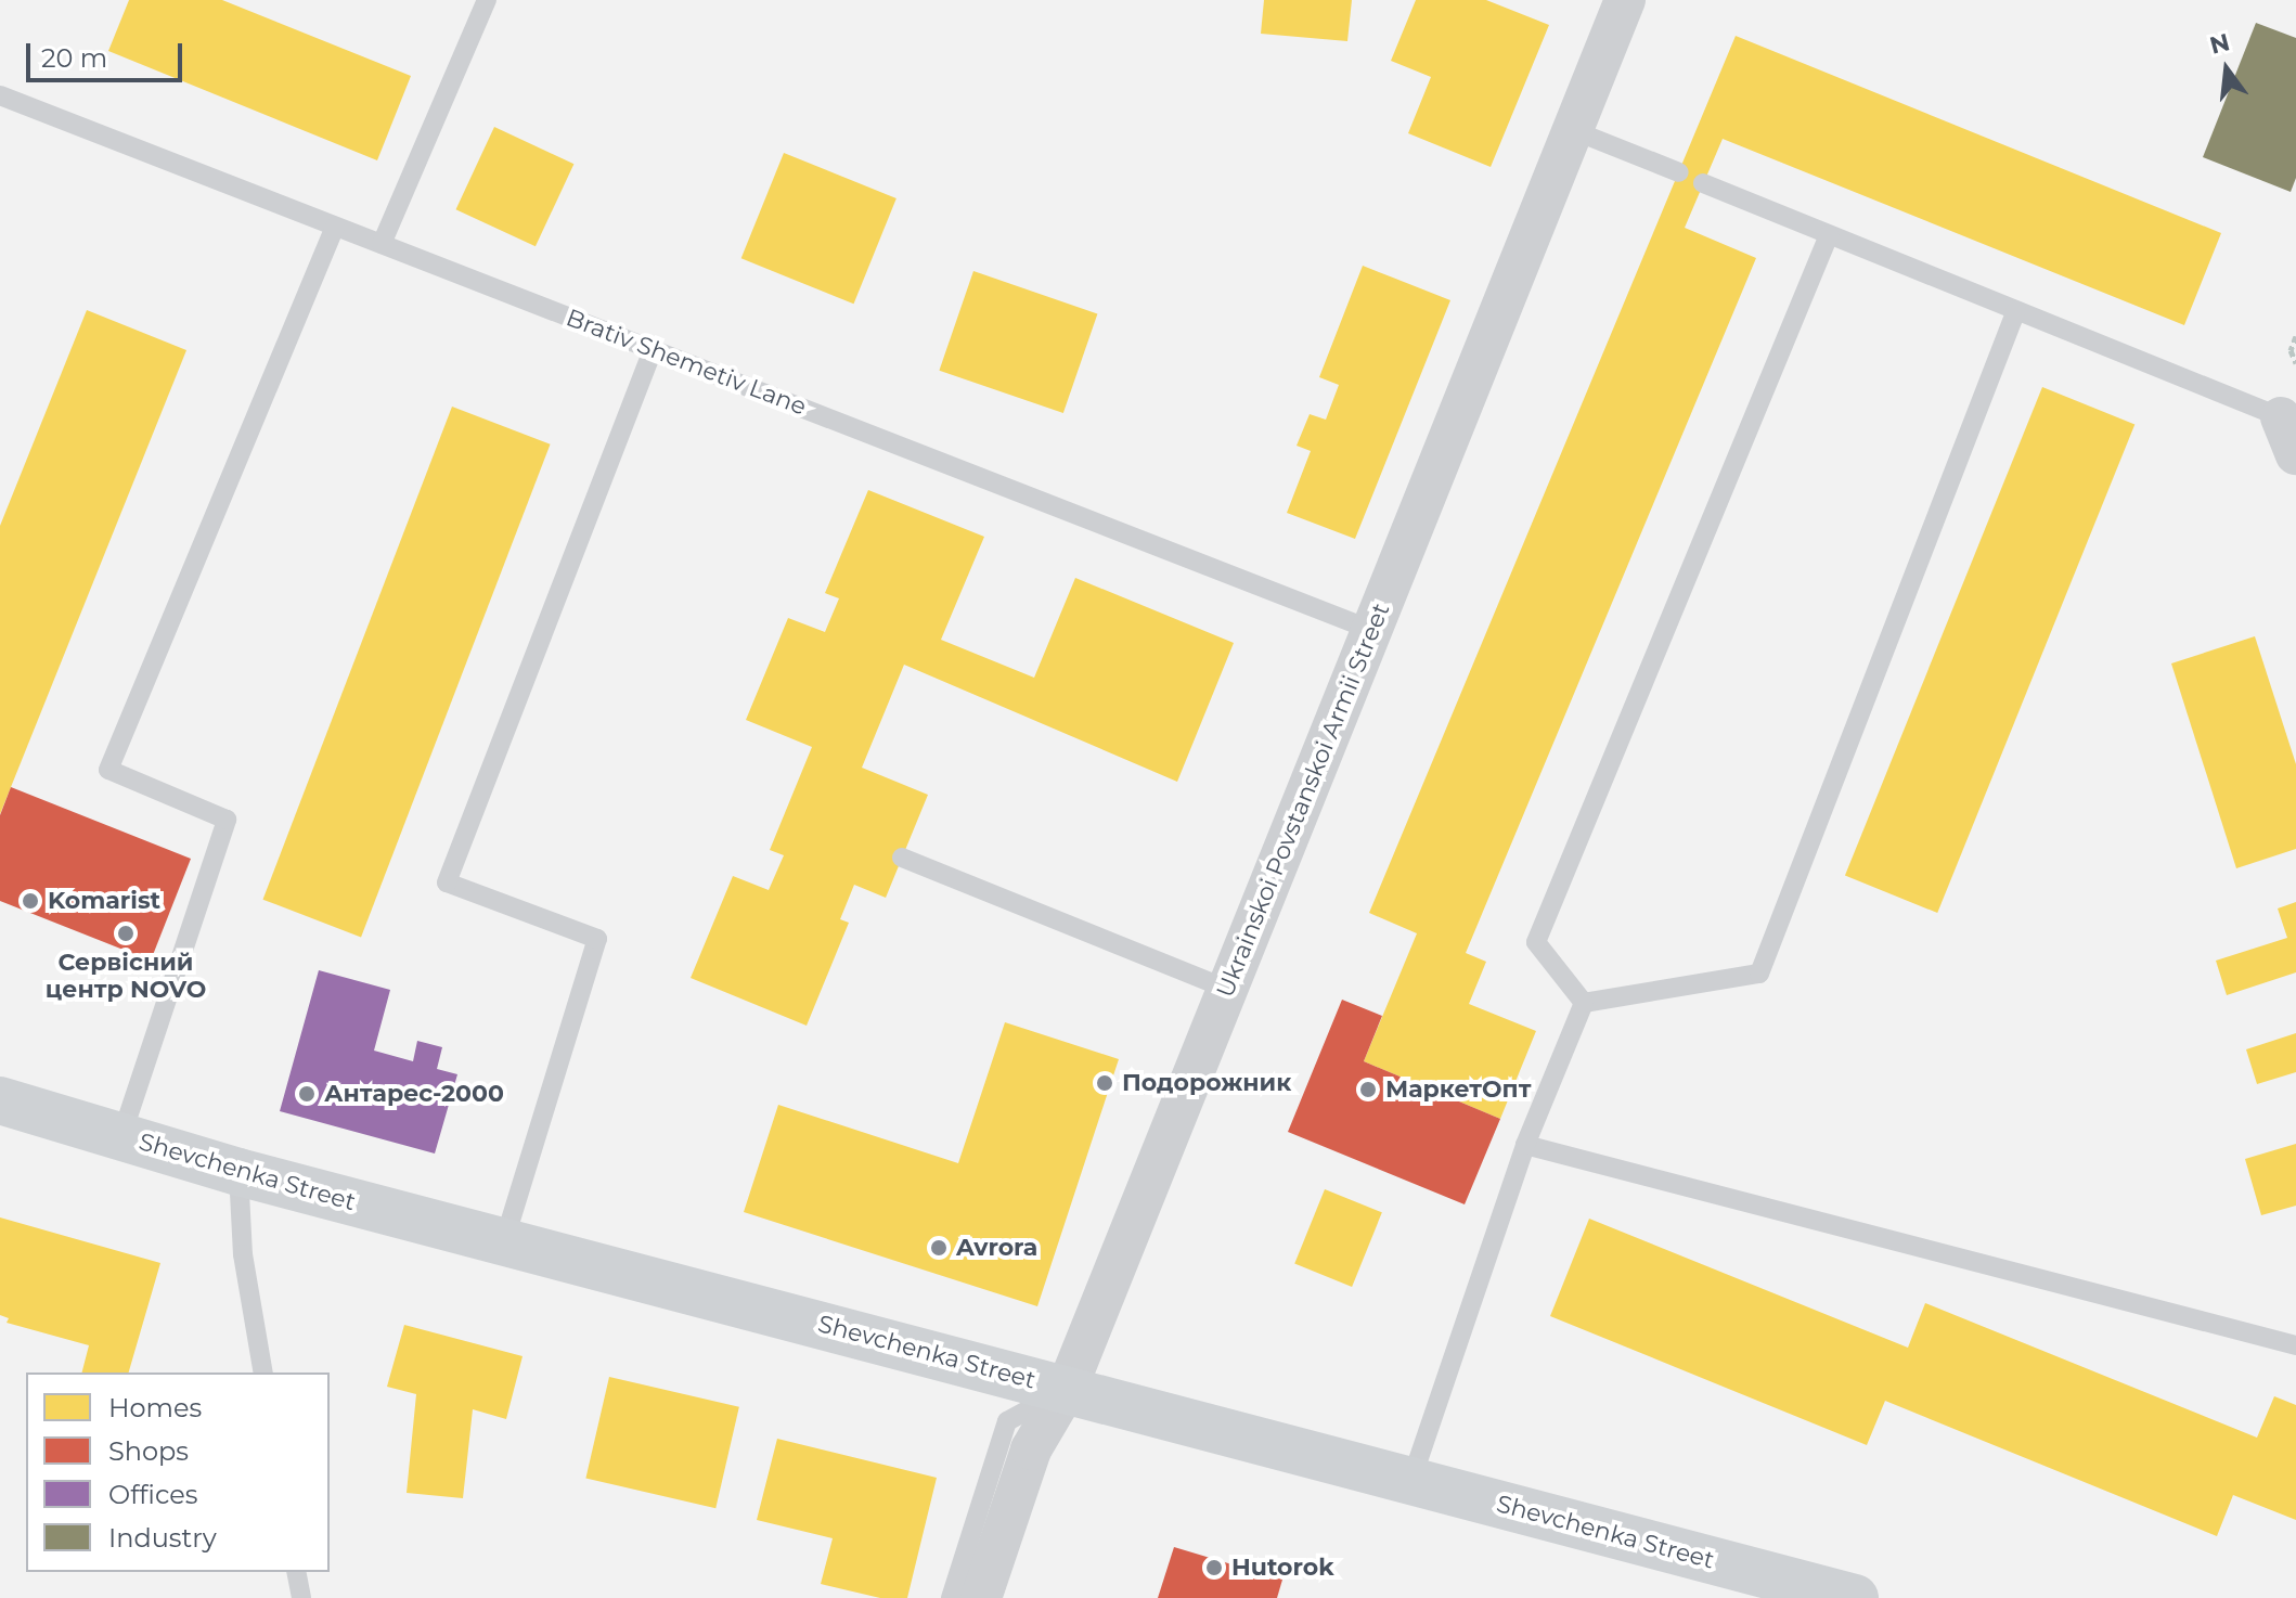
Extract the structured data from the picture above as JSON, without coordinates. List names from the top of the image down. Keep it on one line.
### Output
{"streets":{"street":["Ukrainskoi Povstanskoi Armii Street","Shevchenka Street"],"lane":["Brativ Shemetiv Lane"]},"crossings":[["Brativ Shemetiv Lane","Ukrainskoi Povstanskoi Armii Street"],["Ukrainskoi Povstanskoi Armii Street","Shevchenka Street"]],"places":["Komarist","Сервісний центр NOVO","Подорожник","МаркетОпт","Антарес-2000","Avrora","Hutorok"],"legend":["Homes","Shops","Offices","Industry"],"scale_bar":"20 m","north":"top"}
